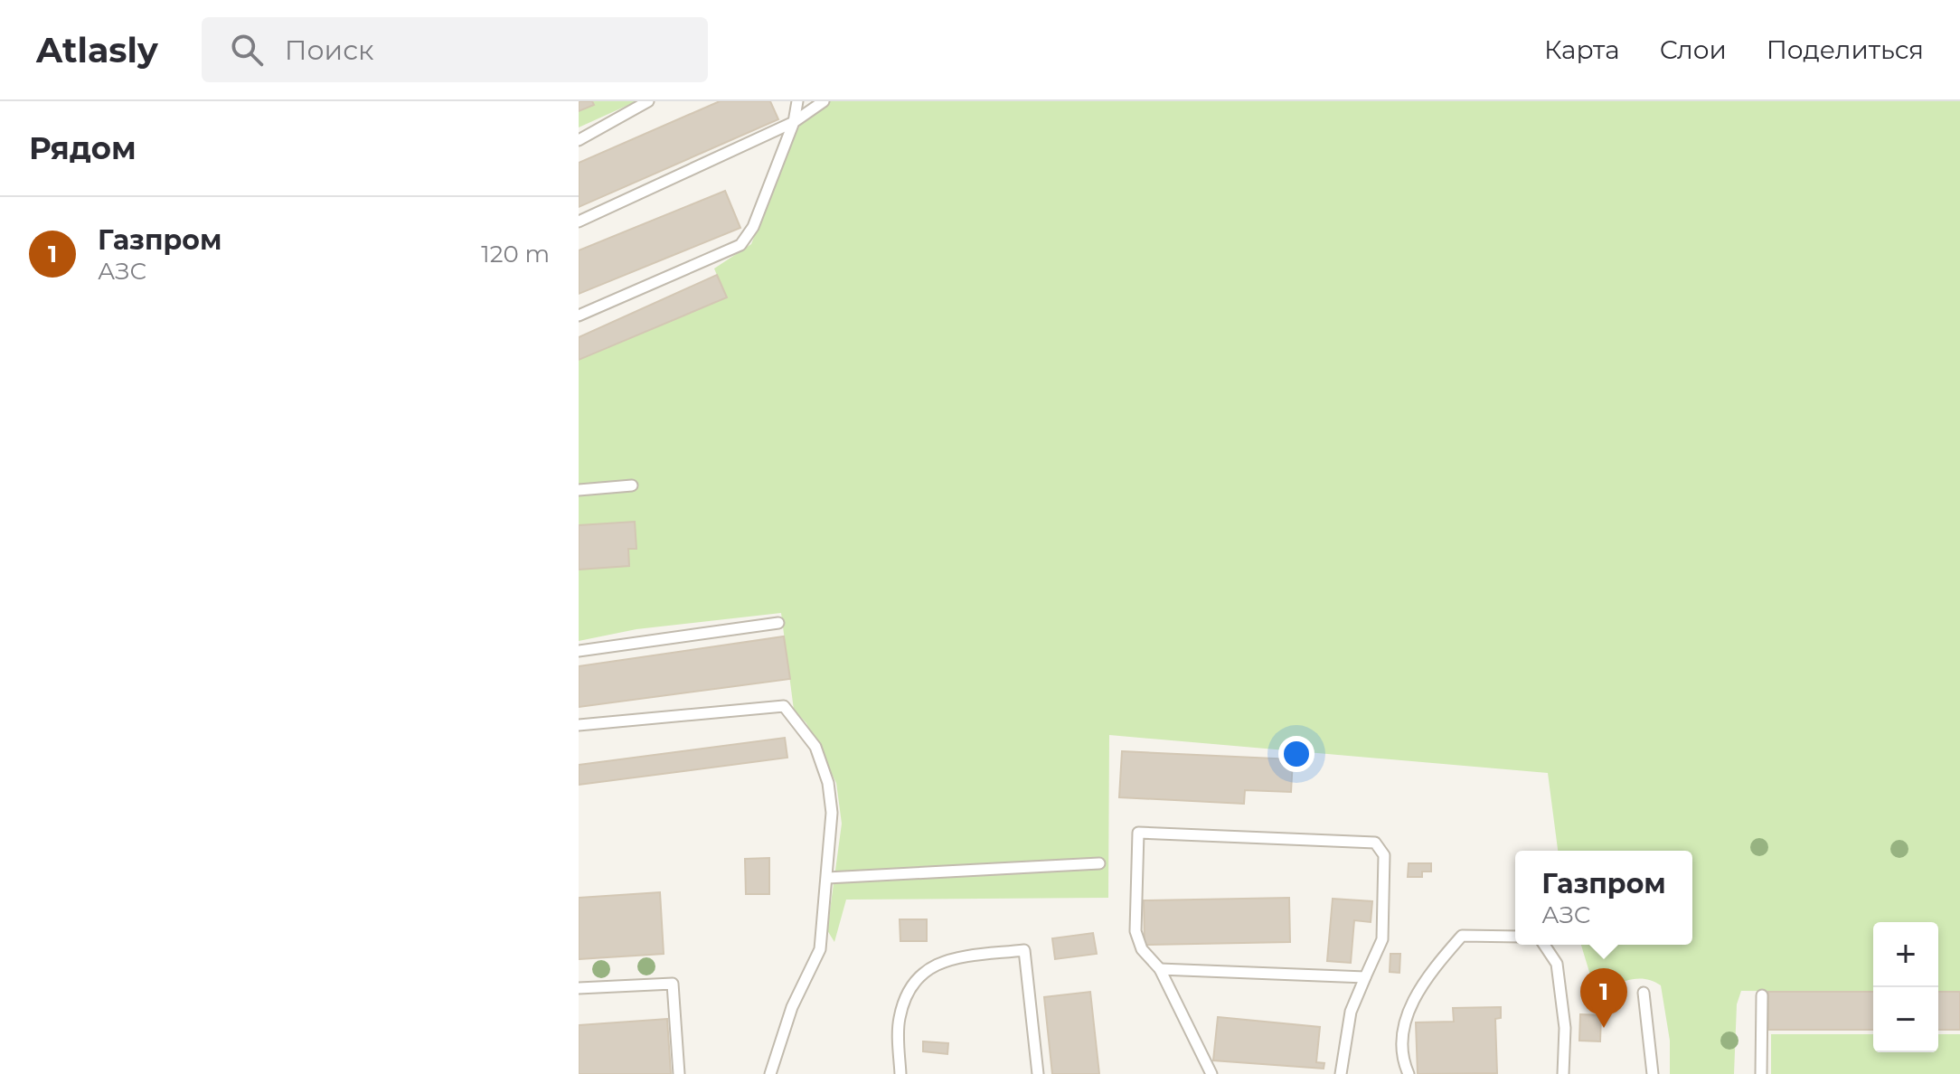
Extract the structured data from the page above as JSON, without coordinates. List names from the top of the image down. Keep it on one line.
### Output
{"page":{"header":"Atlasly","search":"Поиск","nav":["Карта","Слои","Поделиться"],"heading":"Рядом","list":[{"mark":"1","name":"Газпром","note":"АЗС","value":"120 m"}],"popup":["Газпром","АЗС"],"map_buttons":["+","−"],"pins":"1"}}
